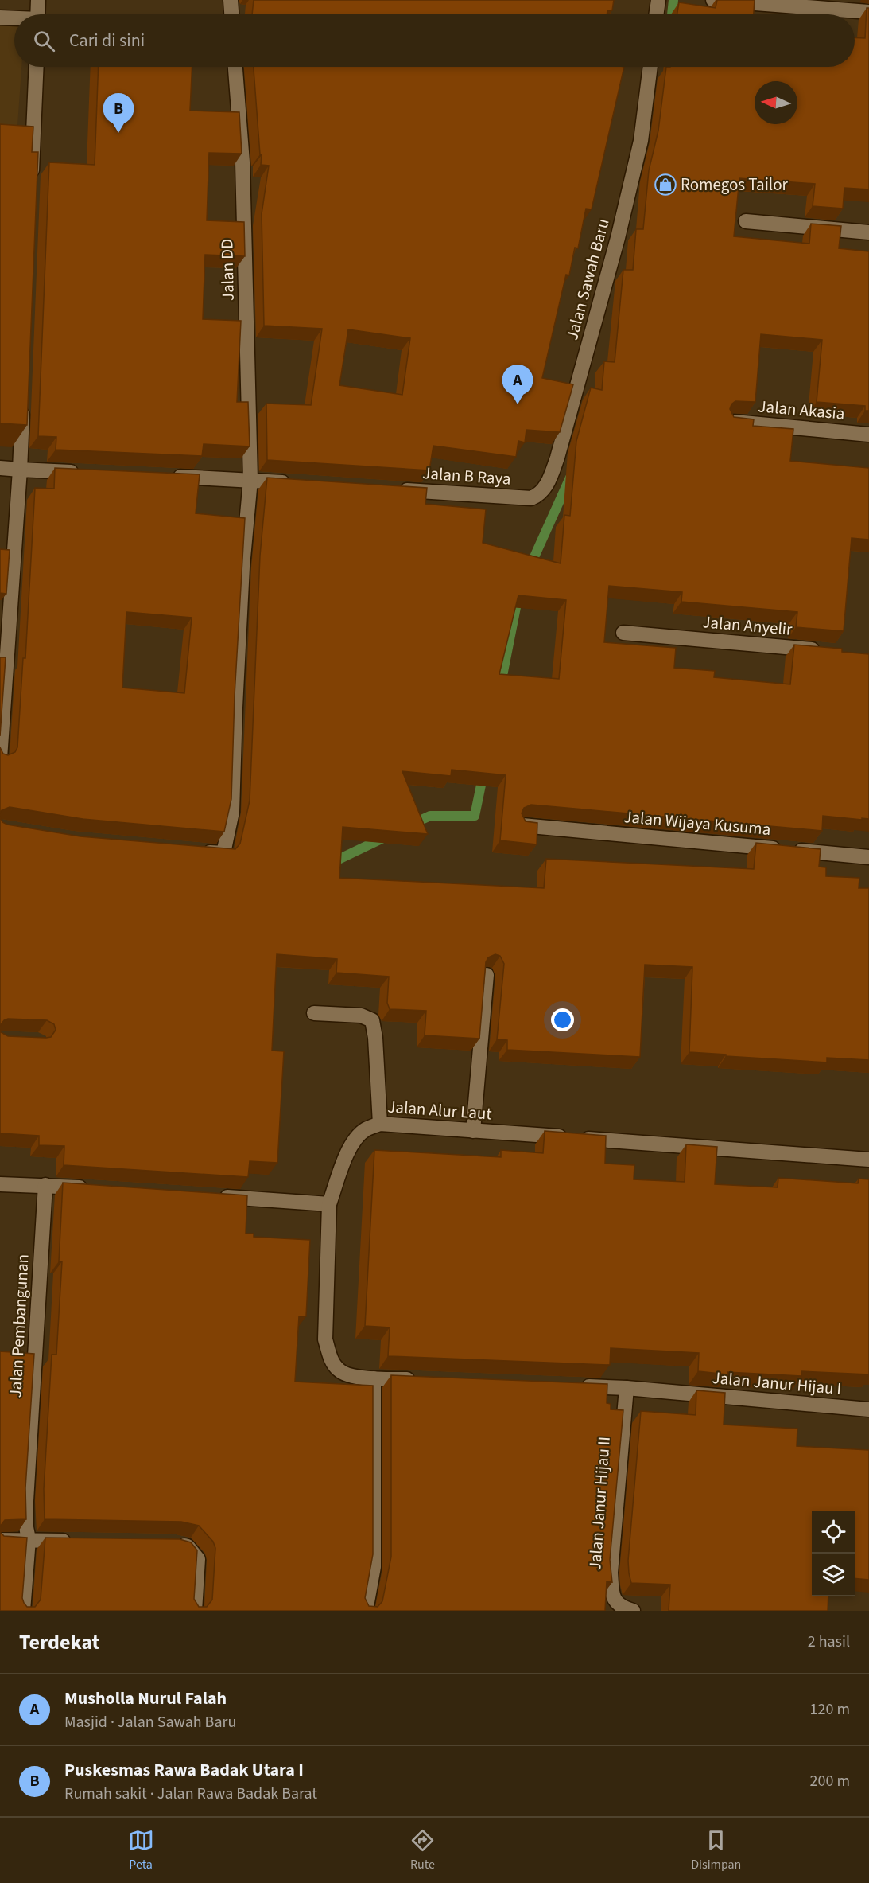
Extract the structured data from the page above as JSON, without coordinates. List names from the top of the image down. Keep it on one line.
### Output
{"streets":{"street":["Jalan DD","Jalan Sawah Baru","Jalan Akasia","Jalan B Raya","Jalan Anyelir","Jalan Wijaya Kusuma","Jalan Alur Laut","Jalan Pembangunan","Jalan Janur Hijau I","Jalan Janur Hijau II"]},"crossings":[["Jalan Sawah Baru","Jalan B Raya"],["Jalan Janur Hijau I","Jalan Janur Hijau II"]],"places":{"shop":["Romegos Tailor"]},"north":"left","page":{"search":"Cari di sini","pins":["B","A"],"heading":["Terdekat","2 hasil"],"list":[{"mark":"A","name":"Musholla Nurul Falah","note":"Masjid · Jalan Sawah Baru","value":"120 m"},{"mark":"B","name":"Puskesmas Rawa Badak Utara I","note":"Rumah sakit · Jalan Rawa Badak Barat","value":"200 m"}],"nav":["Peta","Rute","Disimpan"]}}
